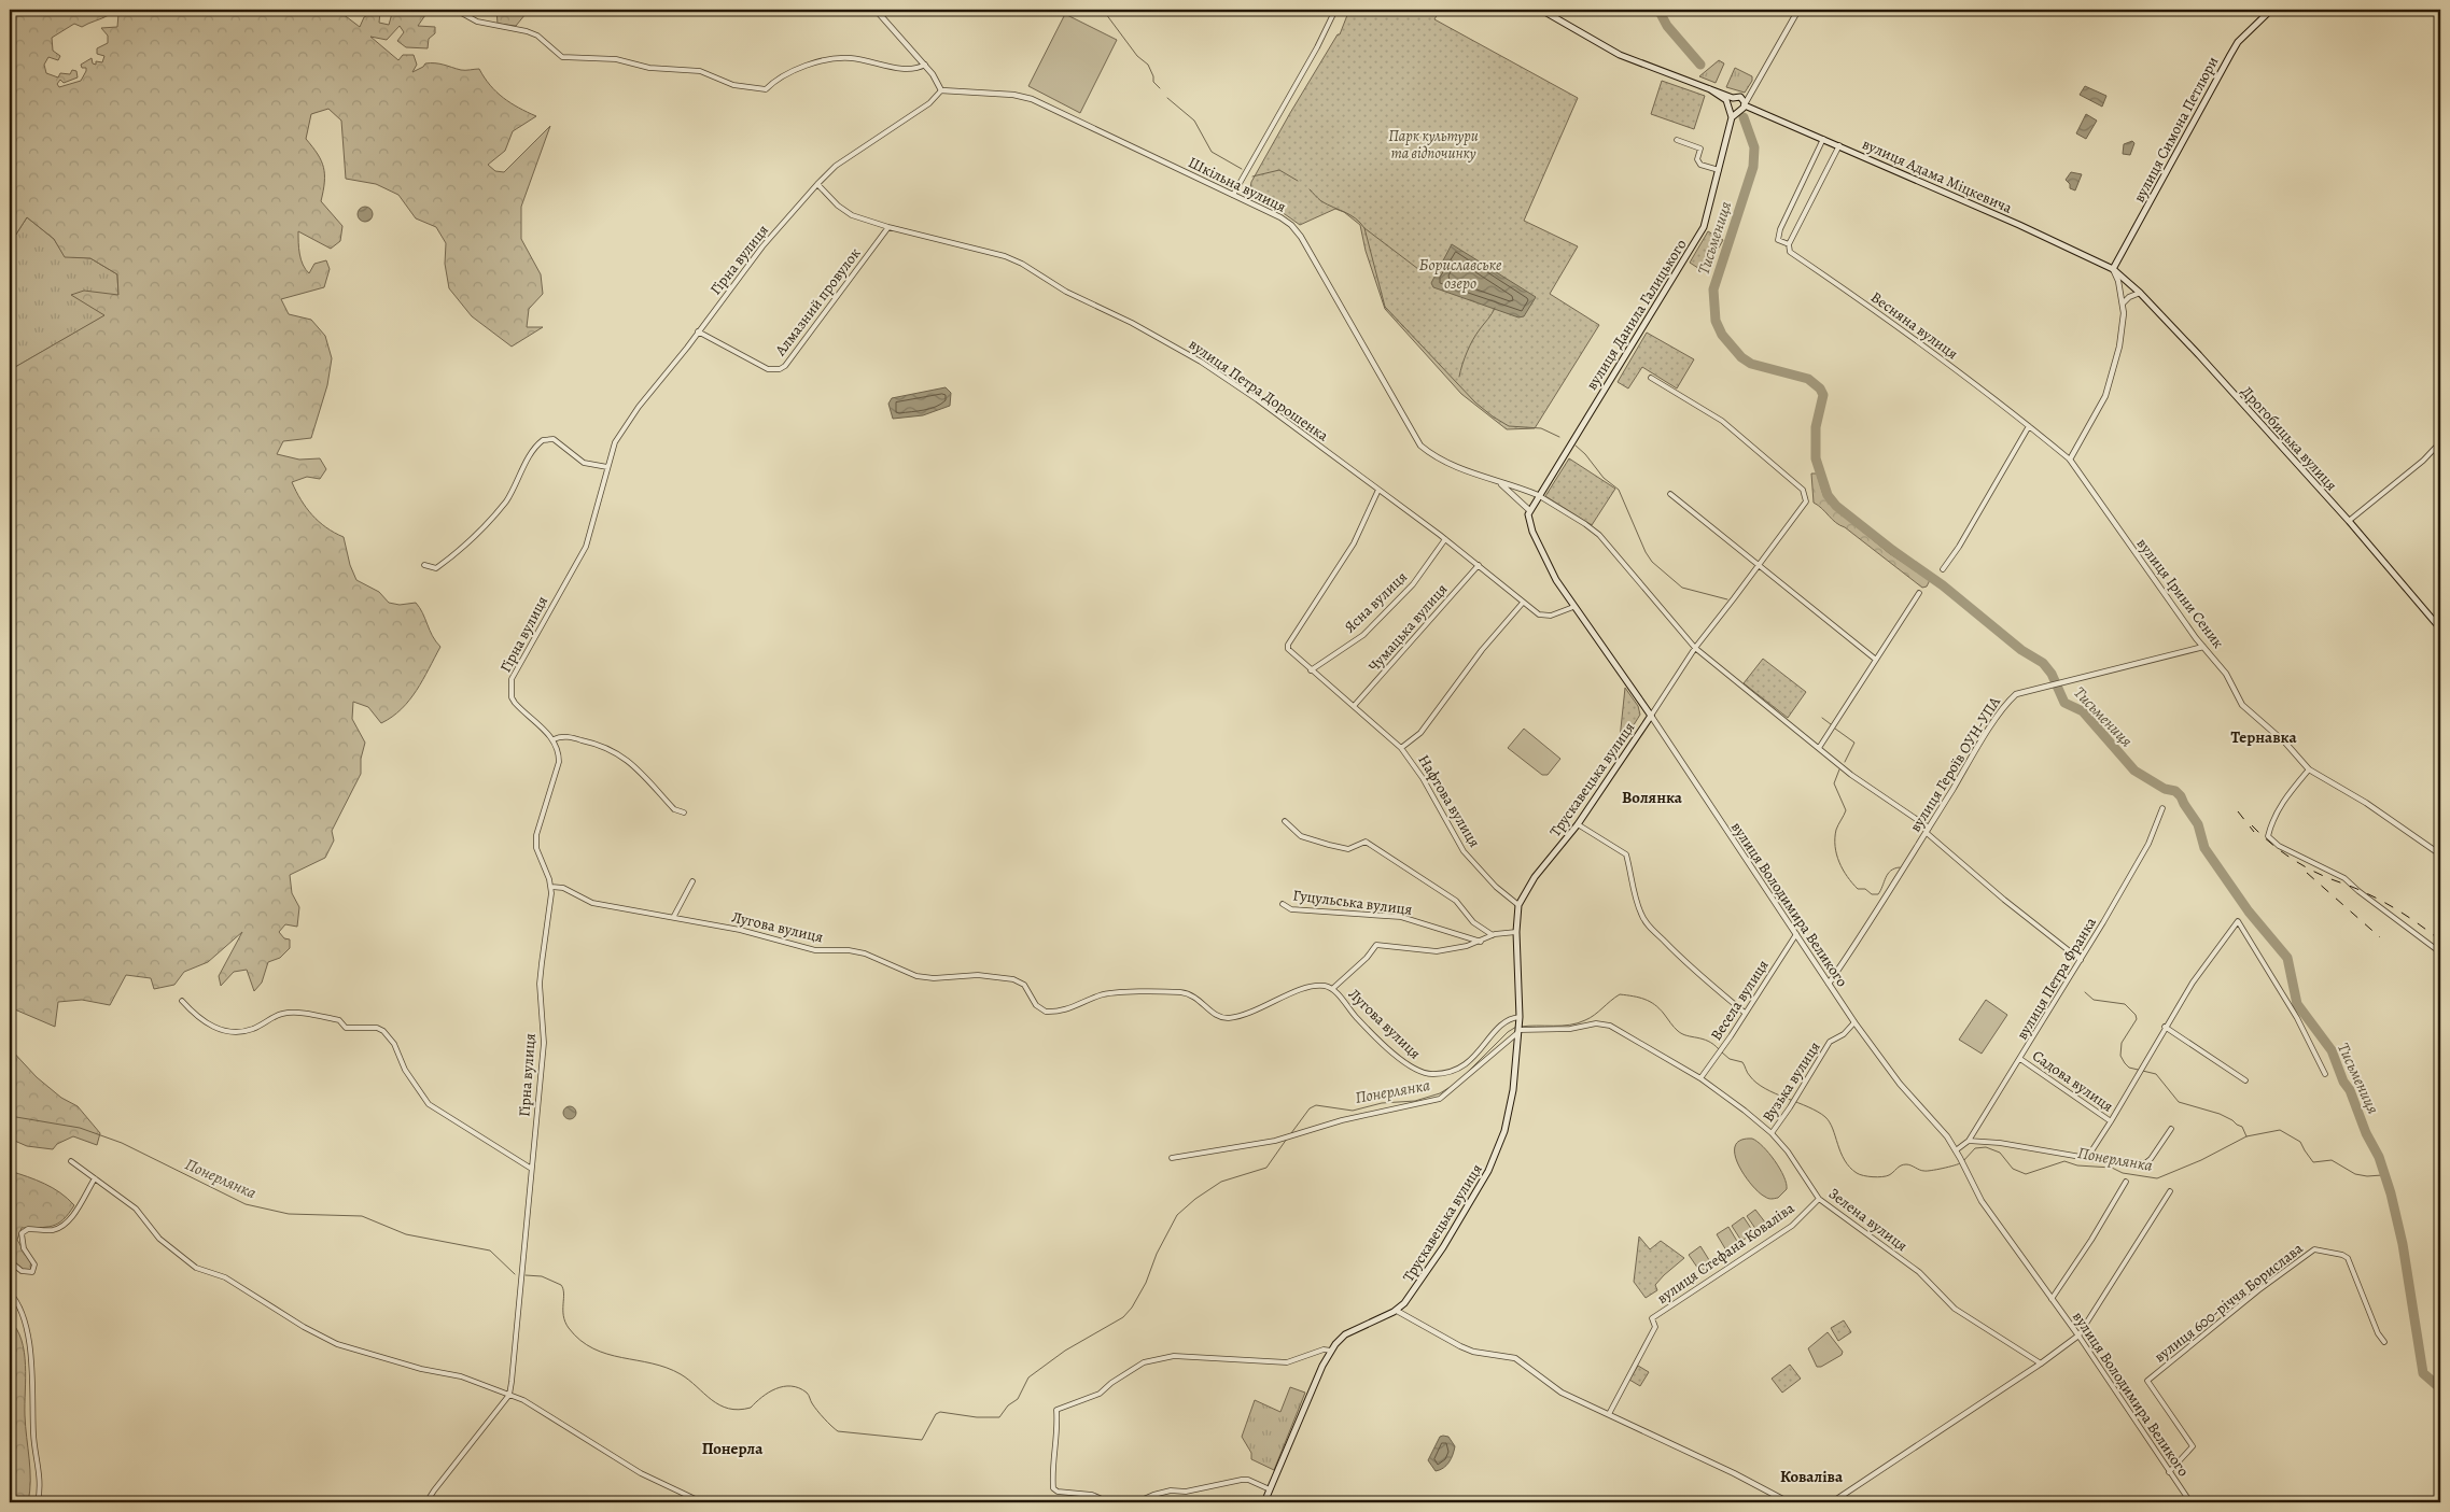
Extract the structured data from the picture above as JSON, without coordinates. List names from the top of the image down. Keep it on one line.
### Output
{"streets":{"main road":["вулиця Симона Петлюри","вулиця Адама Міцкевича","вулиця Данила Галицького","Дрогобицька вулиця","Трускавецька вулиця","вулиця Володимира Великого"],"street":["Шкільна вулиця","Гірна вулиця","Алмазний провулок","Весняна вулиця","вулиця Петра Дорошенка","вулиця Ірини Сеник","Ясна вулиця","Чумацька вулиця","вулиця Героїв ОУН-УПА","Нафтова вулиця","Гуцульська вулиця","Лугова вулиця","вулиця Петра Франка","Весела вулиця","Садова вулиця","Вузька вулиця","Зелена вулиця","вулиця Стефана Коваліва","вулиця 600-річчя Борислава"]},"crossings":[["вулиця Симона Петлюри","вулиця Адама Міцкевича"],["вулиця Симона Петлюри","Дрогобицька вулиця"],["вулиця Адама Міцкевича","Весняна вулиця"],["вулиця Адама Міцкевича","Дрогобицька вулиця"],["Шкільна вулиця","Гірна вулиця"],["Шкільна вулиця","вулиця Данила Галицького"],["Шкільна вулиця","вулиця Володимира Великого"],["Гірна вулиця","Алмазний провулок"],["Гірна вулиця","вулиця Петра Дорошенка"],["Гірна вулиця","Лугова вулиця"],["Алмазний провулок","вулиця Петра Дорошенка"],["вулиця Данила Галицького","вулиця Володимира Великого"],["Весняна вулиця","вулиця Ірини Сеник"],["вулиця Петра Дорошенка","Ясна вулиця"],["вулиця Петра Дорошенка","Чумацька вулиця"],["вулиця Петра Дорошенка","Нафтова вулиця"],["вулиця Петра Дорошенка","вулиця Володимира Великого"],["вулиця Ірини Сеник","вулиця Героїв ОУН-УПА"],["Ясна вулиця","Нафтова вулиця"],["Чумацька вулиця","Нафтова вулиця"],["вулиця Героїв ОУН-УПА","вулиця Володимира Великого"],["Трускавецька вулиця","Нафтова вулиця"],["Трускавецька вулиця","вулиця Володимира Великого"],["Трускавецька вулиця","Лугова вулиця"],["Трускавецька вулиця","Зелена вулиця"],["вулиця Володимира Великого","вулиця Петра Франка"],["вулиця Володимира Великого","Весела вулиця"],["вулиця Володимира Великого","Вузька вулиця"],["вулиця Володимира Великого","вулиця 600-річчя Борислава"],["Лугова вулиця","Зелена вулиця"],["вулиця Петра Франка","Садова вулиця"],["Весела вулиця","Зелена вулиця"],["Вузька вулиця","Зелена вулиця"],["Зелена вулиця","вулиця Стефана Коваліва"]],"districts":["Тернавка","Волянка","Понерла","Коваліва"],"water":["Тисьмениця","Бориславське озеро","Понерлянка"],"parks":["Парк культури та відпочинку"]}
